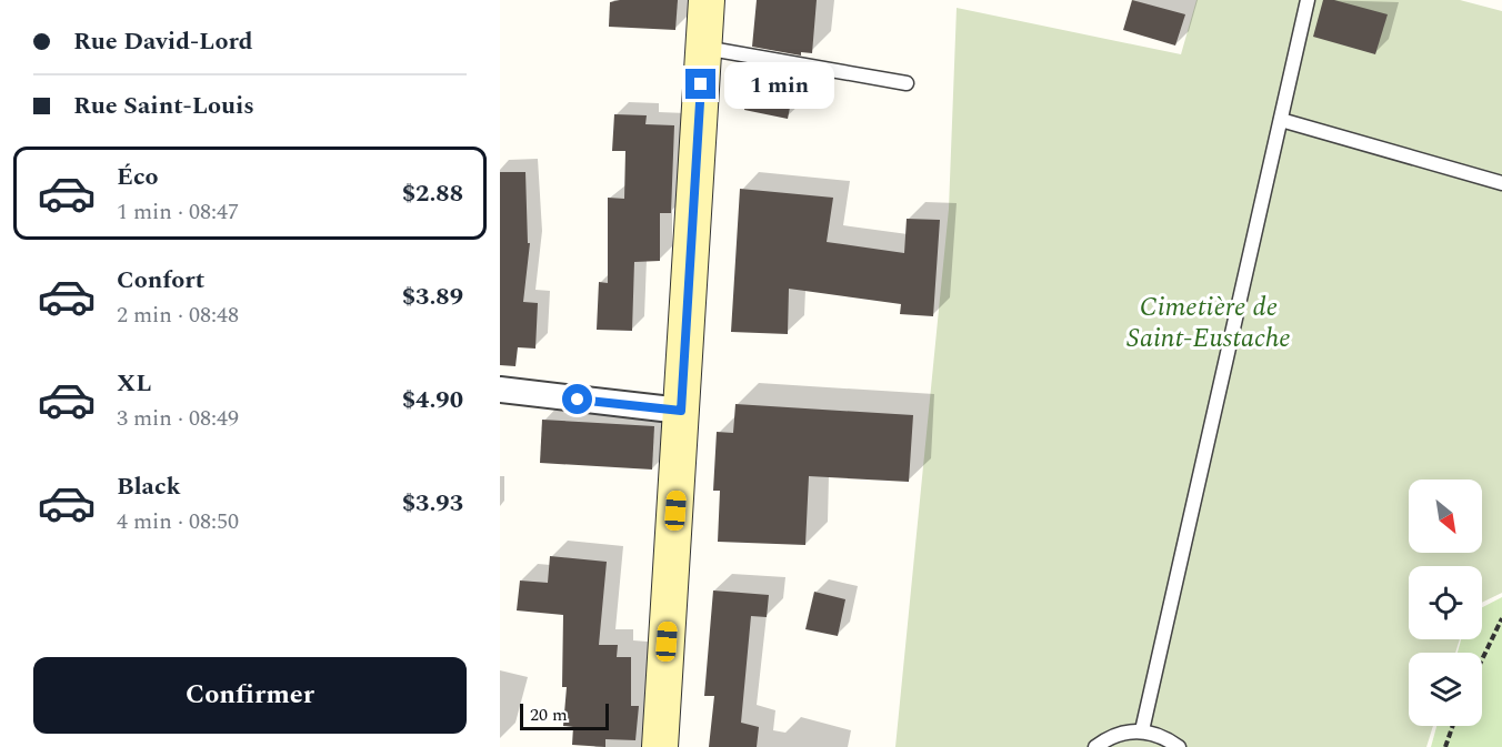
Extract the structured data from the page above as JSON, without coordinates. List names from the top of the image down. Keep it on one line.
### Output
{"parks":["Cimetière de Saint-Eustache"],"scale_bar":"20 m","north":"bottom right","page":{"banner":["Rue David-Lord","Rue Saint-Louis"],"bubble":"1 min","list":[{"name":"Éco","note":"1 min · 08:47","value":"$2.88"},{"name":"Confort","note":"2 min · 08:48","value":"$3.89"},{"name":"XL","note":"3 min · 08:49","value":"$4.90"},{"name":"Black","note":"4 min · 08:50","value":"$3.93"}],"buttons":"Confirmer","scale":"20 m"}}
